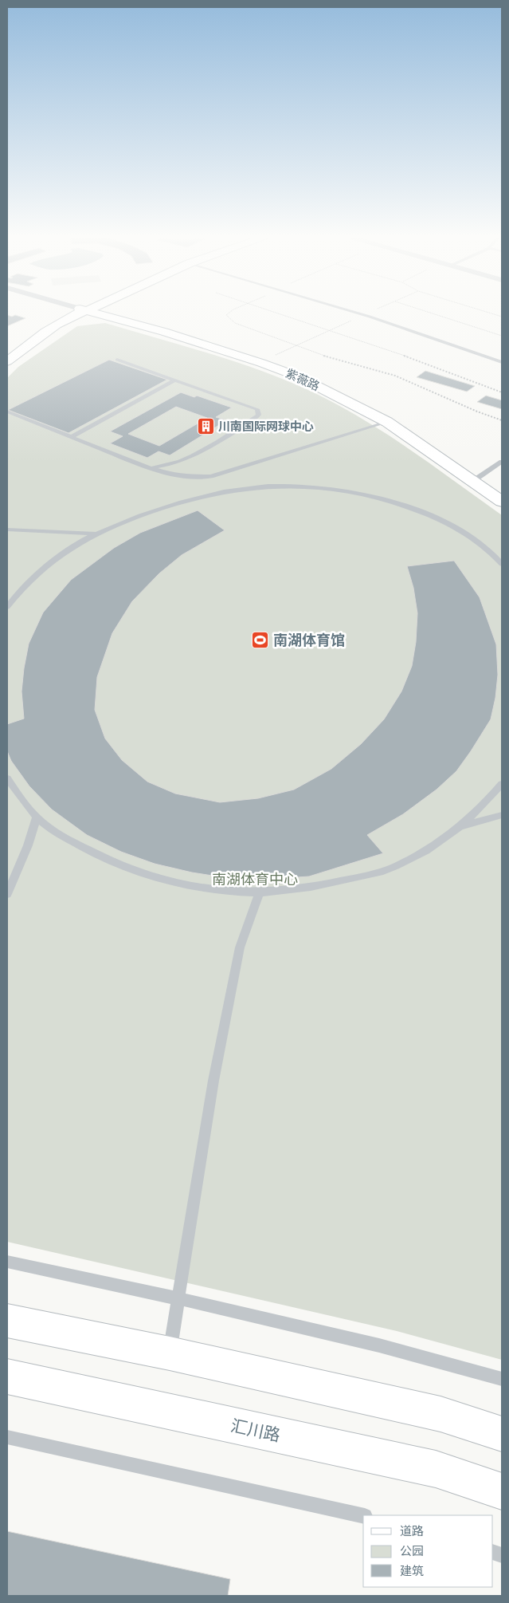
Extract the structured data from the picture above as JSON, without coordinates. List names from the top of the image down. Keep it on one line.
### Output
{"streets":{"main road":["紫薇路","汇川路"]},"parks":["南湖体育中心"],"places":{"building":["川南国际网球中心"],"sports":["南湖体育馆"]},"legend":["道路","公园","建筑"]}
